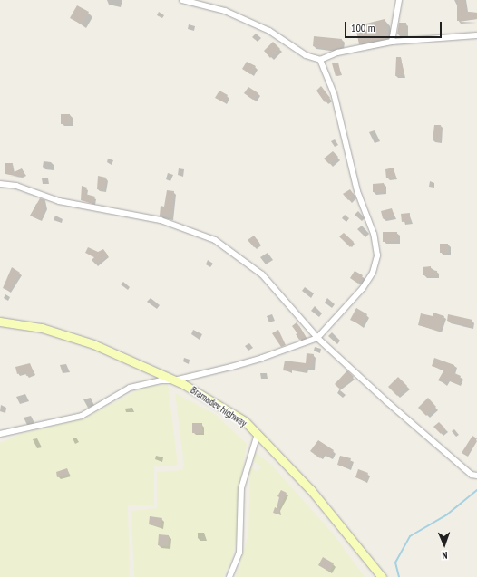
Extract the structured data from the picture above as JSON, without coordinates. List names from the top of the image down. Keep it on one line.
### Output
{"streets":{"street":["Bramadev highway"]},"scale_bar":"100 m","north":"bottom"}
